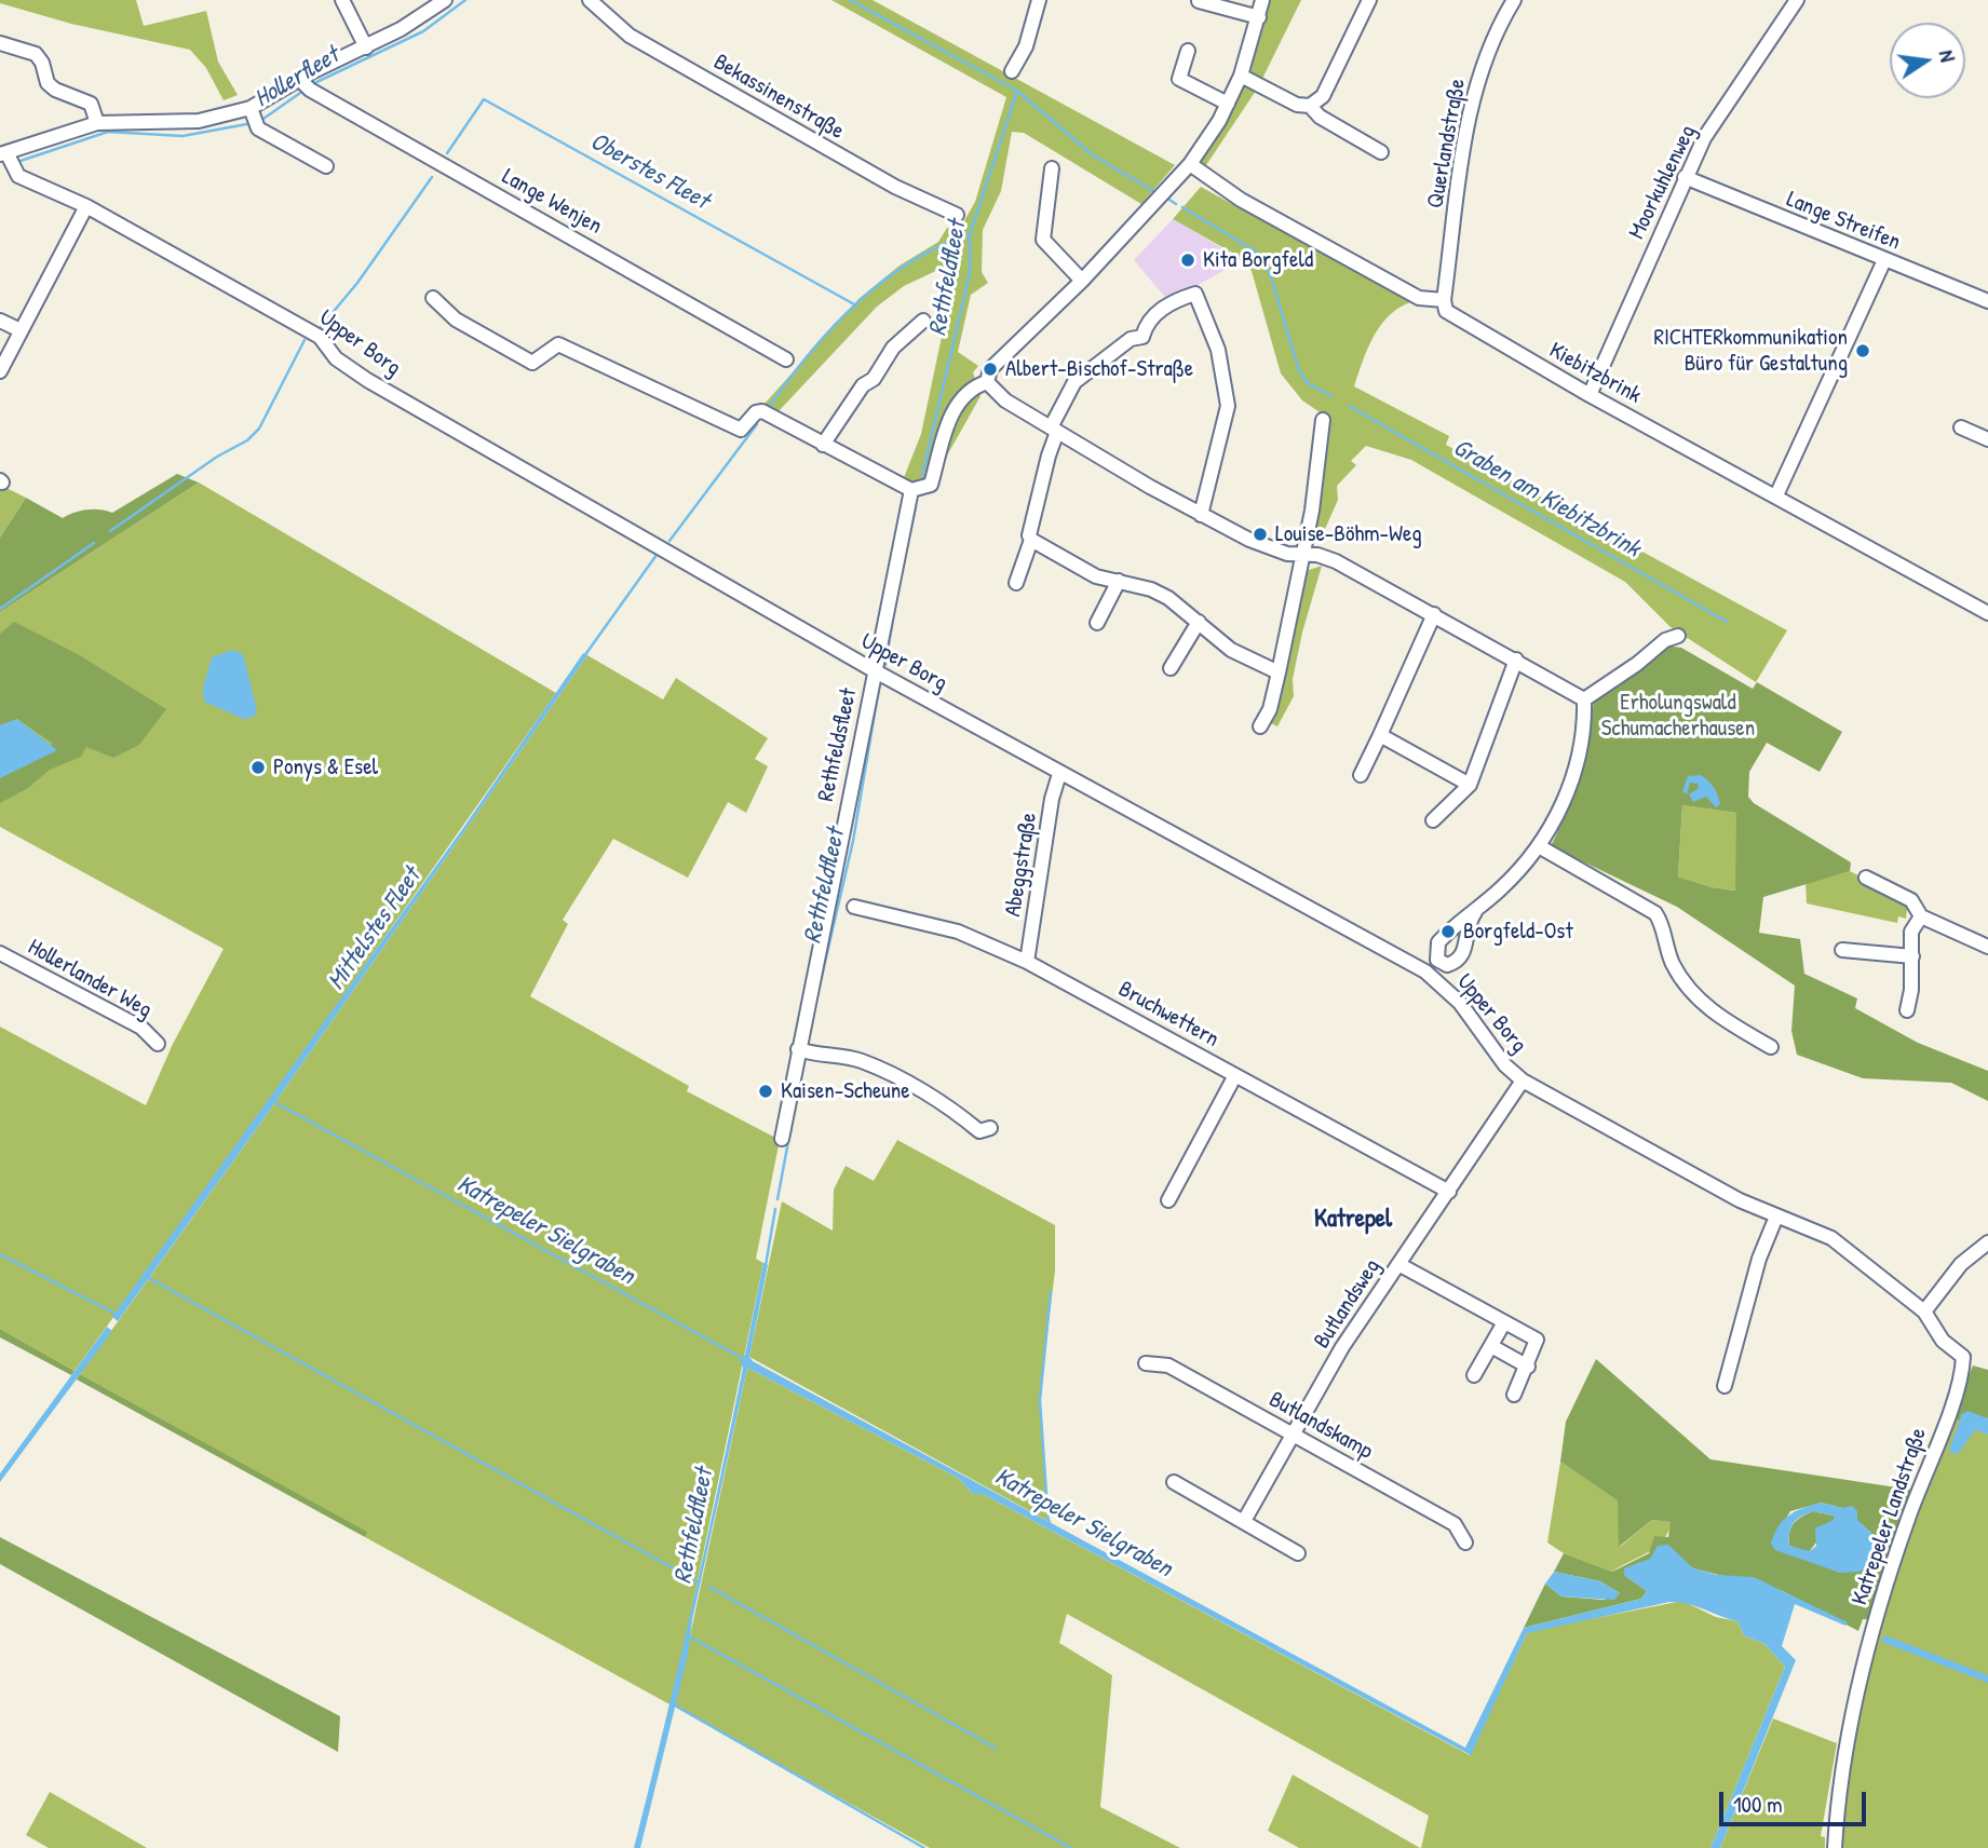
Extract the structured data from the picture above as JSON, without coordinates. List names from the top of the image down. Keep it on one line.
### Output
{"streets":{"street":["Bekassinenstraße","Querlandstraße","Moorkuhlenweg","Lange Wenjen","Lange Streifen","Upper Borg","Kiebitzbrink","Rethfeldsfleet","Abeggstraße","Hollerlander Weg","Bruchwettern","Butlandsweg","Butlandskamp","Katrepeler Landstraße"]},"crossings":[["Querlandstraße","Kiebitzbrink"],["Moorkuhlenweg","Lange Streifen"],["Moorkuhlenweg","Kiebitzbrink"],["Upper Borg","Rethfeldsfleet"],["Upper Borg","Abeggstraße"],["Upper Borg","Butlandsweg"],["Upper Borg","Katrepeler Landstraße"],["Abeggstraße","Bruchwettern"],["Bruchwettern","Butlandsweg"],["Butlandsweg","Butlandskamp"]],"districts":["Katrepel"],"water":["Hollerfleet","Oberstes Fleet","Rethfeldfleet","Graben am Kiebitzbrink","Mittelstes Fleet","Katrepeler Sielgraben"],"parks":["Erholungswald Schumacherhausen"],"places":["Kita Borgfeld","RICHTERkommunikation Büro für Gestaltung","Albert-Bischof-Straße","Louise-Böhm-Weg","Ponys & Esel","Borgfeld-Ost","Kaisen-Scheune"],"scale_bar":"100 m","north":"right"}
